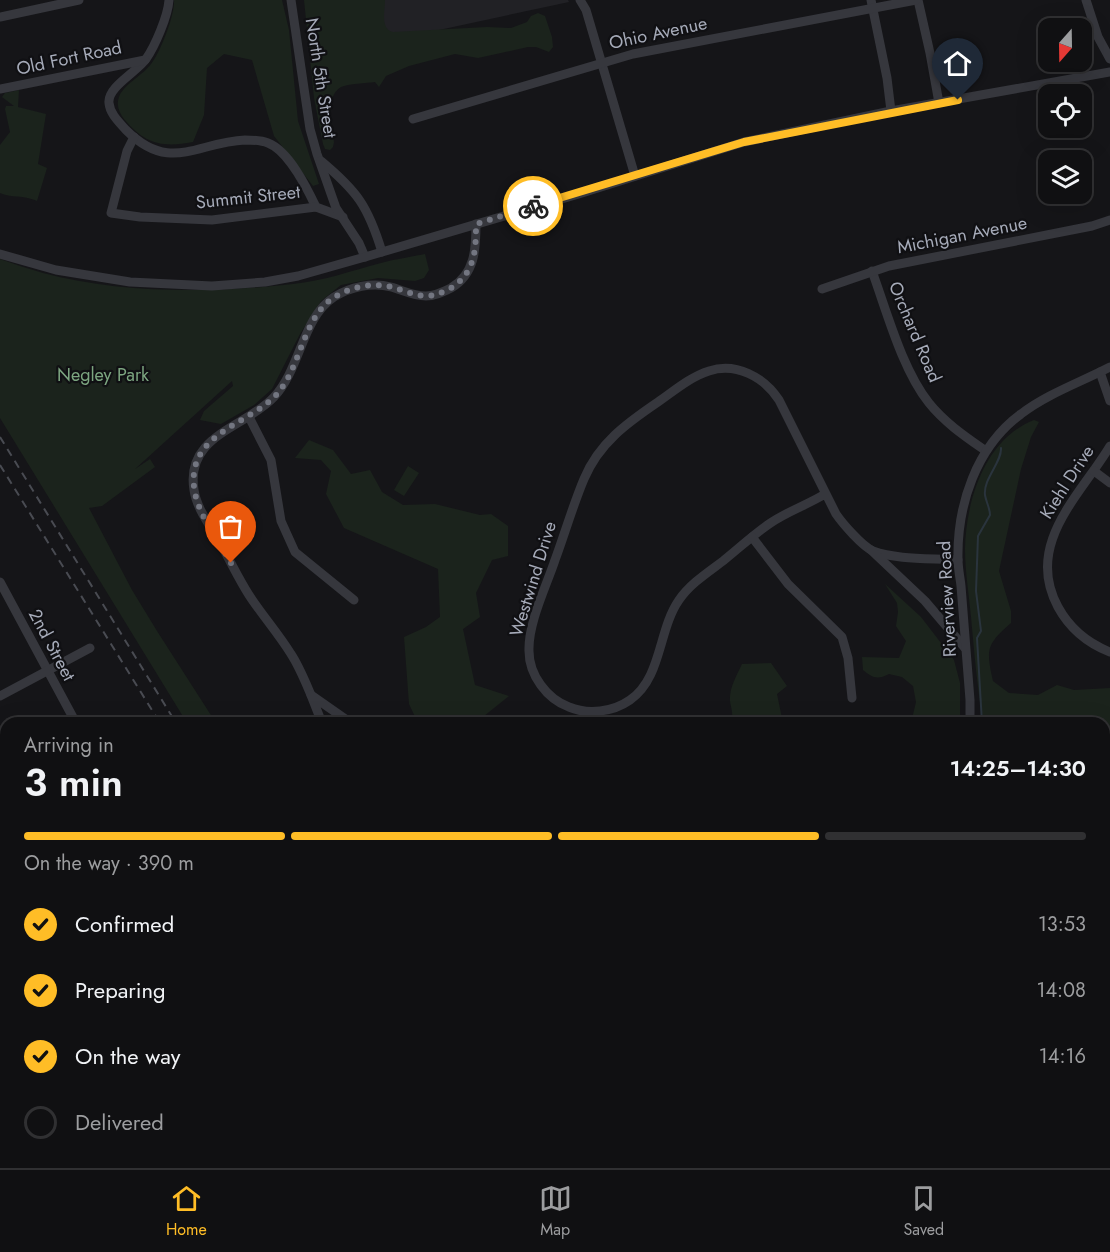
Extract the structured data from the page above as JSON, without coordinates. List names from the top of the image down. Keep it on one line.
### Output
{"streets":{"street":["Ohio Avenue","Old Fort Road","North 5th Street","Summit Street","Michigan Avenue","Orchard Road","Kiehl Drive","Westwind Drive","Riverview Road","2nd Street"]},"crossings":[["Michigan Avenue","Orchard Road"],["Orchard Road","Riverview Road"],["Westwind Drive","Riverview Road"]],"parks":["Negley Park"],"north":"bottom","page":{"heading":["3 min","Arriving in","14:25–14:30"],"bar":"On the way · 390 m","list":[["Confirmed","13:53"],["Preparing","14:08"],["On the way","14:16"],"Delivered"],"tabs":["Home","Map","Saved"]}}
